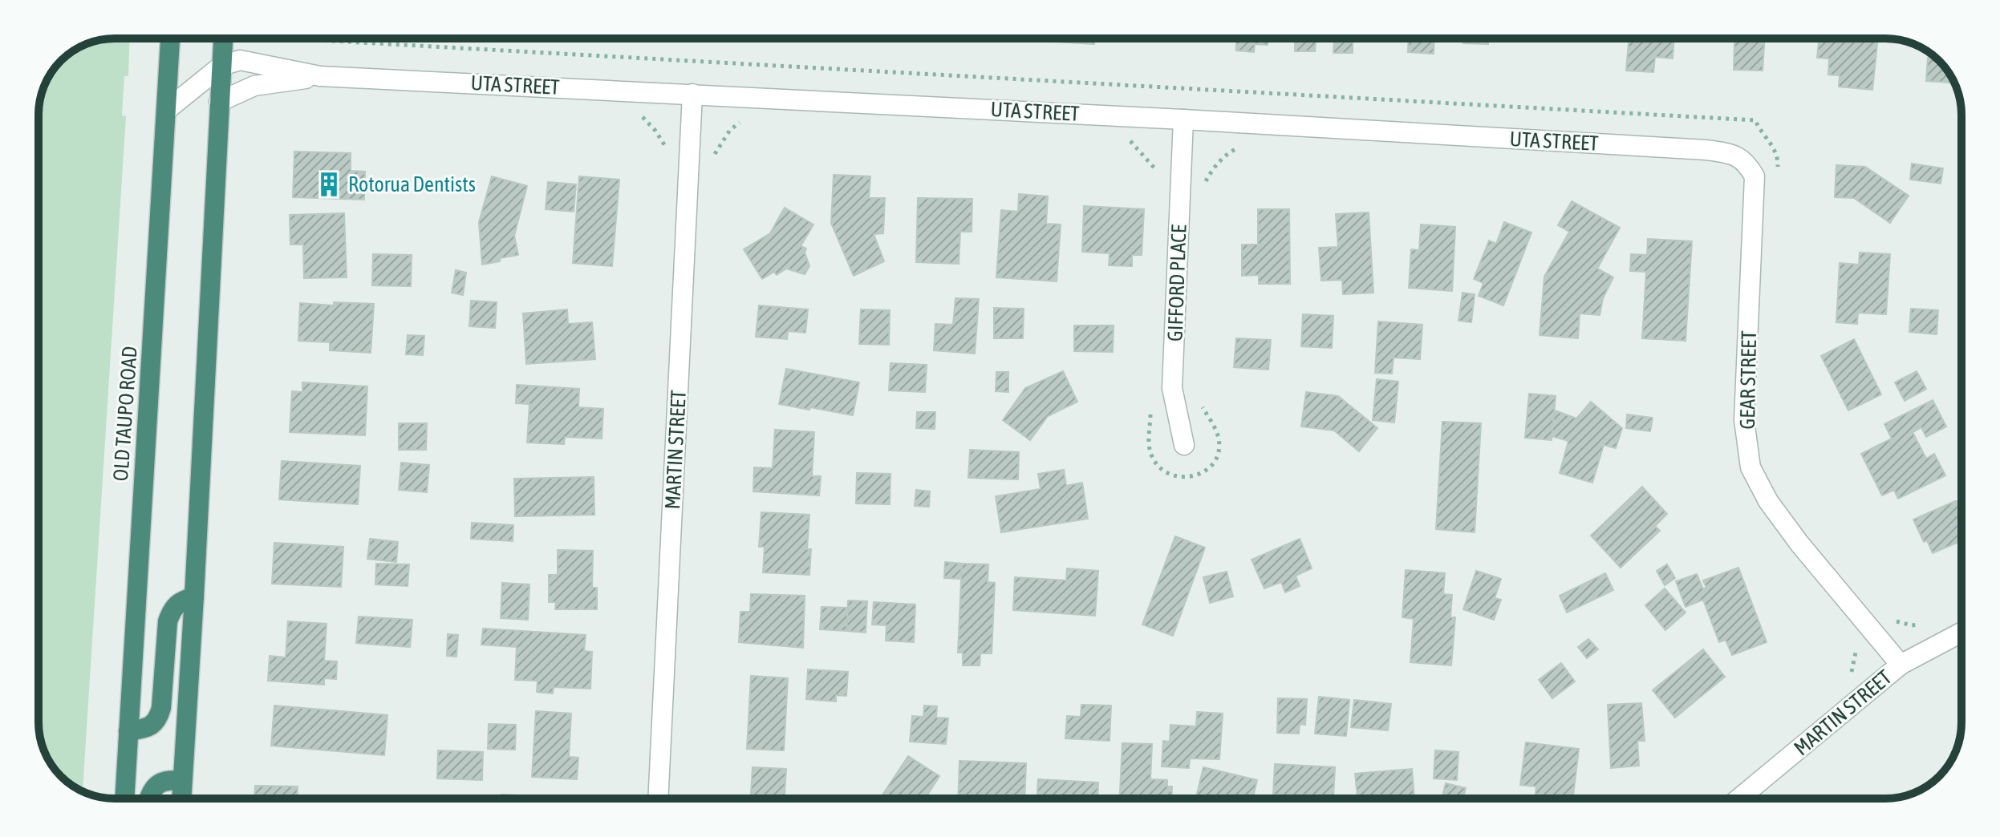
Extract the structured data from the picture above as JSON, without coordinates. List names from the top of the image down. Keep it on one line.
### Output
{"streets":{"highway":["OLD TAUPO ROAD"],"street":["UTA STREET","GIFFORD PLACE","GEAR STREET","MARTIN STREET"]},"crossings":[["UTA STREET","GIFFORD PLACE"],["UTA STREET","GEAR STREET"],["UTA STREET","MARTIN STREET"],["GEAR STREET","MARTIN STREET"]],"places":{"building":["Rotorua Dentists"]}}
